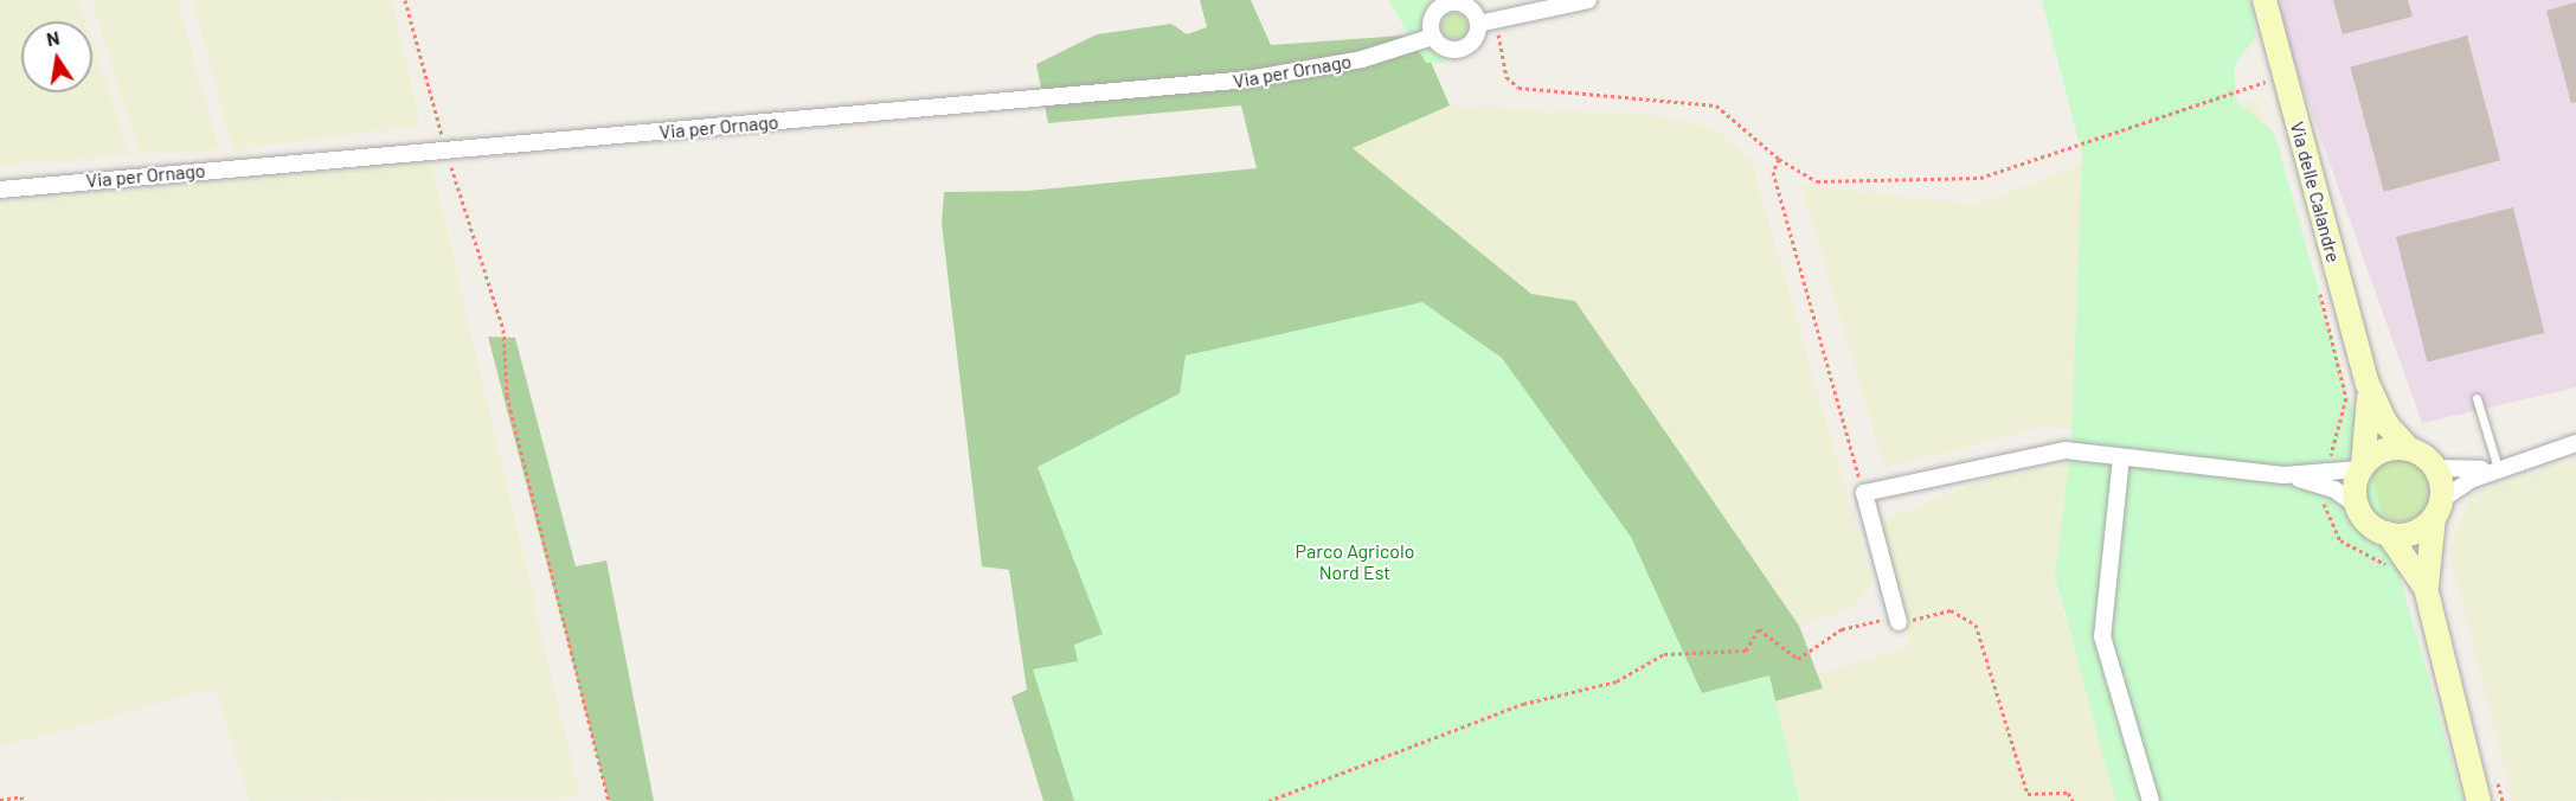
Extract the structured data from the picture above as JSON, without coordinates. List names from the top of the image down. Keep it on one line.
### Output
{"streets":{"main road":["Via delle Calandre"],"street":["Via per Ornago"]},"parks":["Parco Agricolo Nord Est"],"north":"top"}
